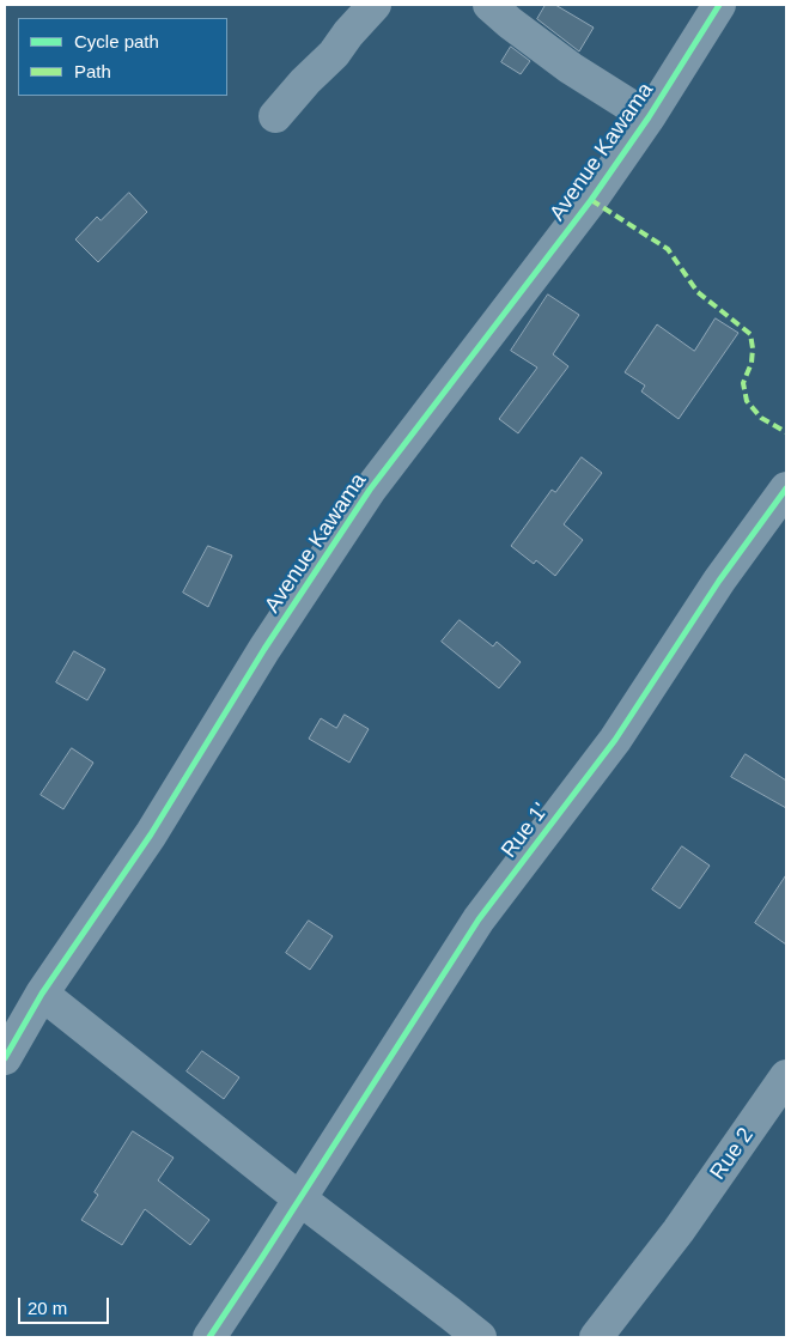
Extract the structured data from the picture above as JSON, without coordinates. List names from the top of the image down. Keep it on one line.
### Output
{"streets":{"street":["Avenue Kawama","Rue 1'","Rue 2"]},"legend":["Cycle path","Path"],"scale_bar":"20 m"}
